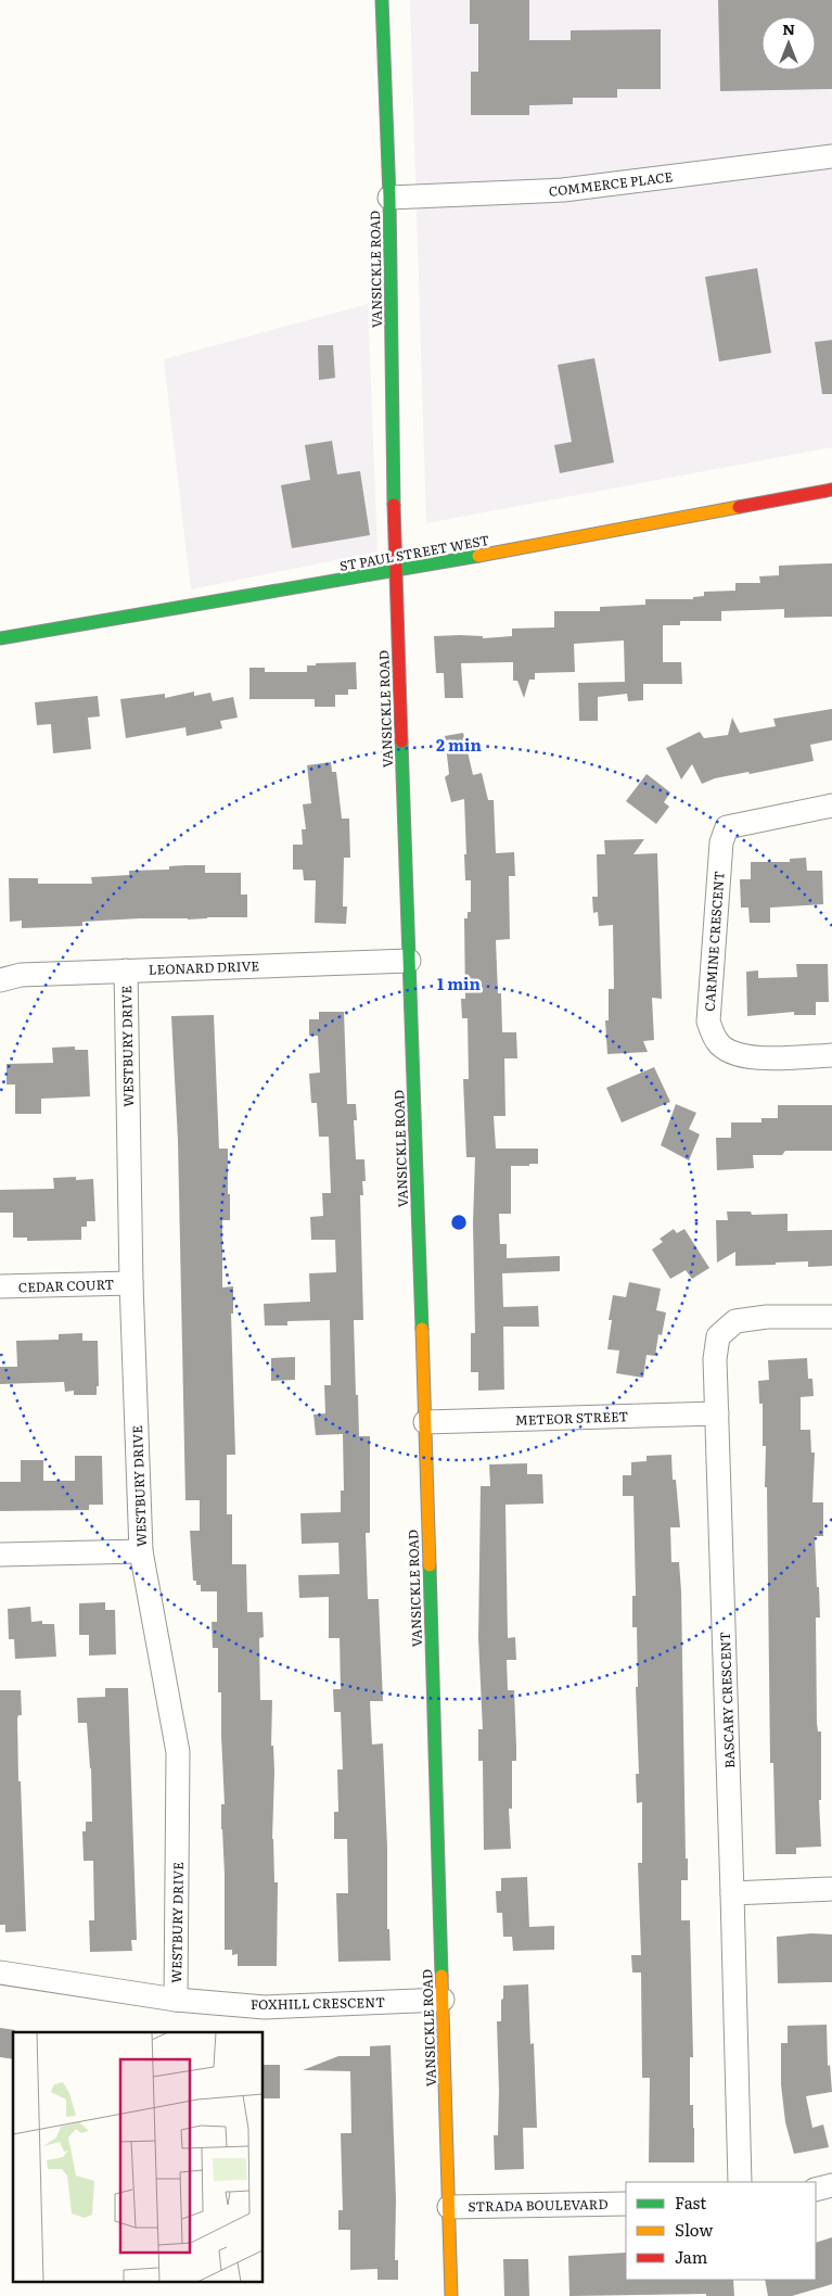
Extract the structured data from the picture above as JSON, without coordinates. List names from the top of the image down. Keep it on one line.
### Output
{"streets":{"street":["COMMERCE PLACE","VANSICKLE ROAD","ST PAUL STREET WEST","CARMINE CRESCENT","LEONARD DRIVE","WESTBURY DRIVE","CEDAR COURT","METEOR STREET","BASCARY CRESCENT","FOXHILL CRESCENT","STRADA BOULEVARD"]},"crossings":[["COMMERCE PLACE","VANSICKLE ROAD"],["VANSICKLE ROAD","ST PAUL STREET WEST"],["VANSICKLE ROAD","LEONARD DRIVE"],["VANSICKLE ROAD","METEOR STREET"],["VANSICKLE ROAD","FOXHILL CRESCENT"],["VANSICKLE ROAD","STRADA BOULEVARD"],["LEONARD DRIVE","WESTBURY DRIVE"],["WESTBURY DRIVE","CEDAR COURT"],["WESTBURY DRIVE","FOXHILL CRESCENT"],["METEOR STREET","BASCARY CRESCENT"]],"legend":["Fast","Slow","Jam"],"north":"top","rings":["2 min","1 min"]}
